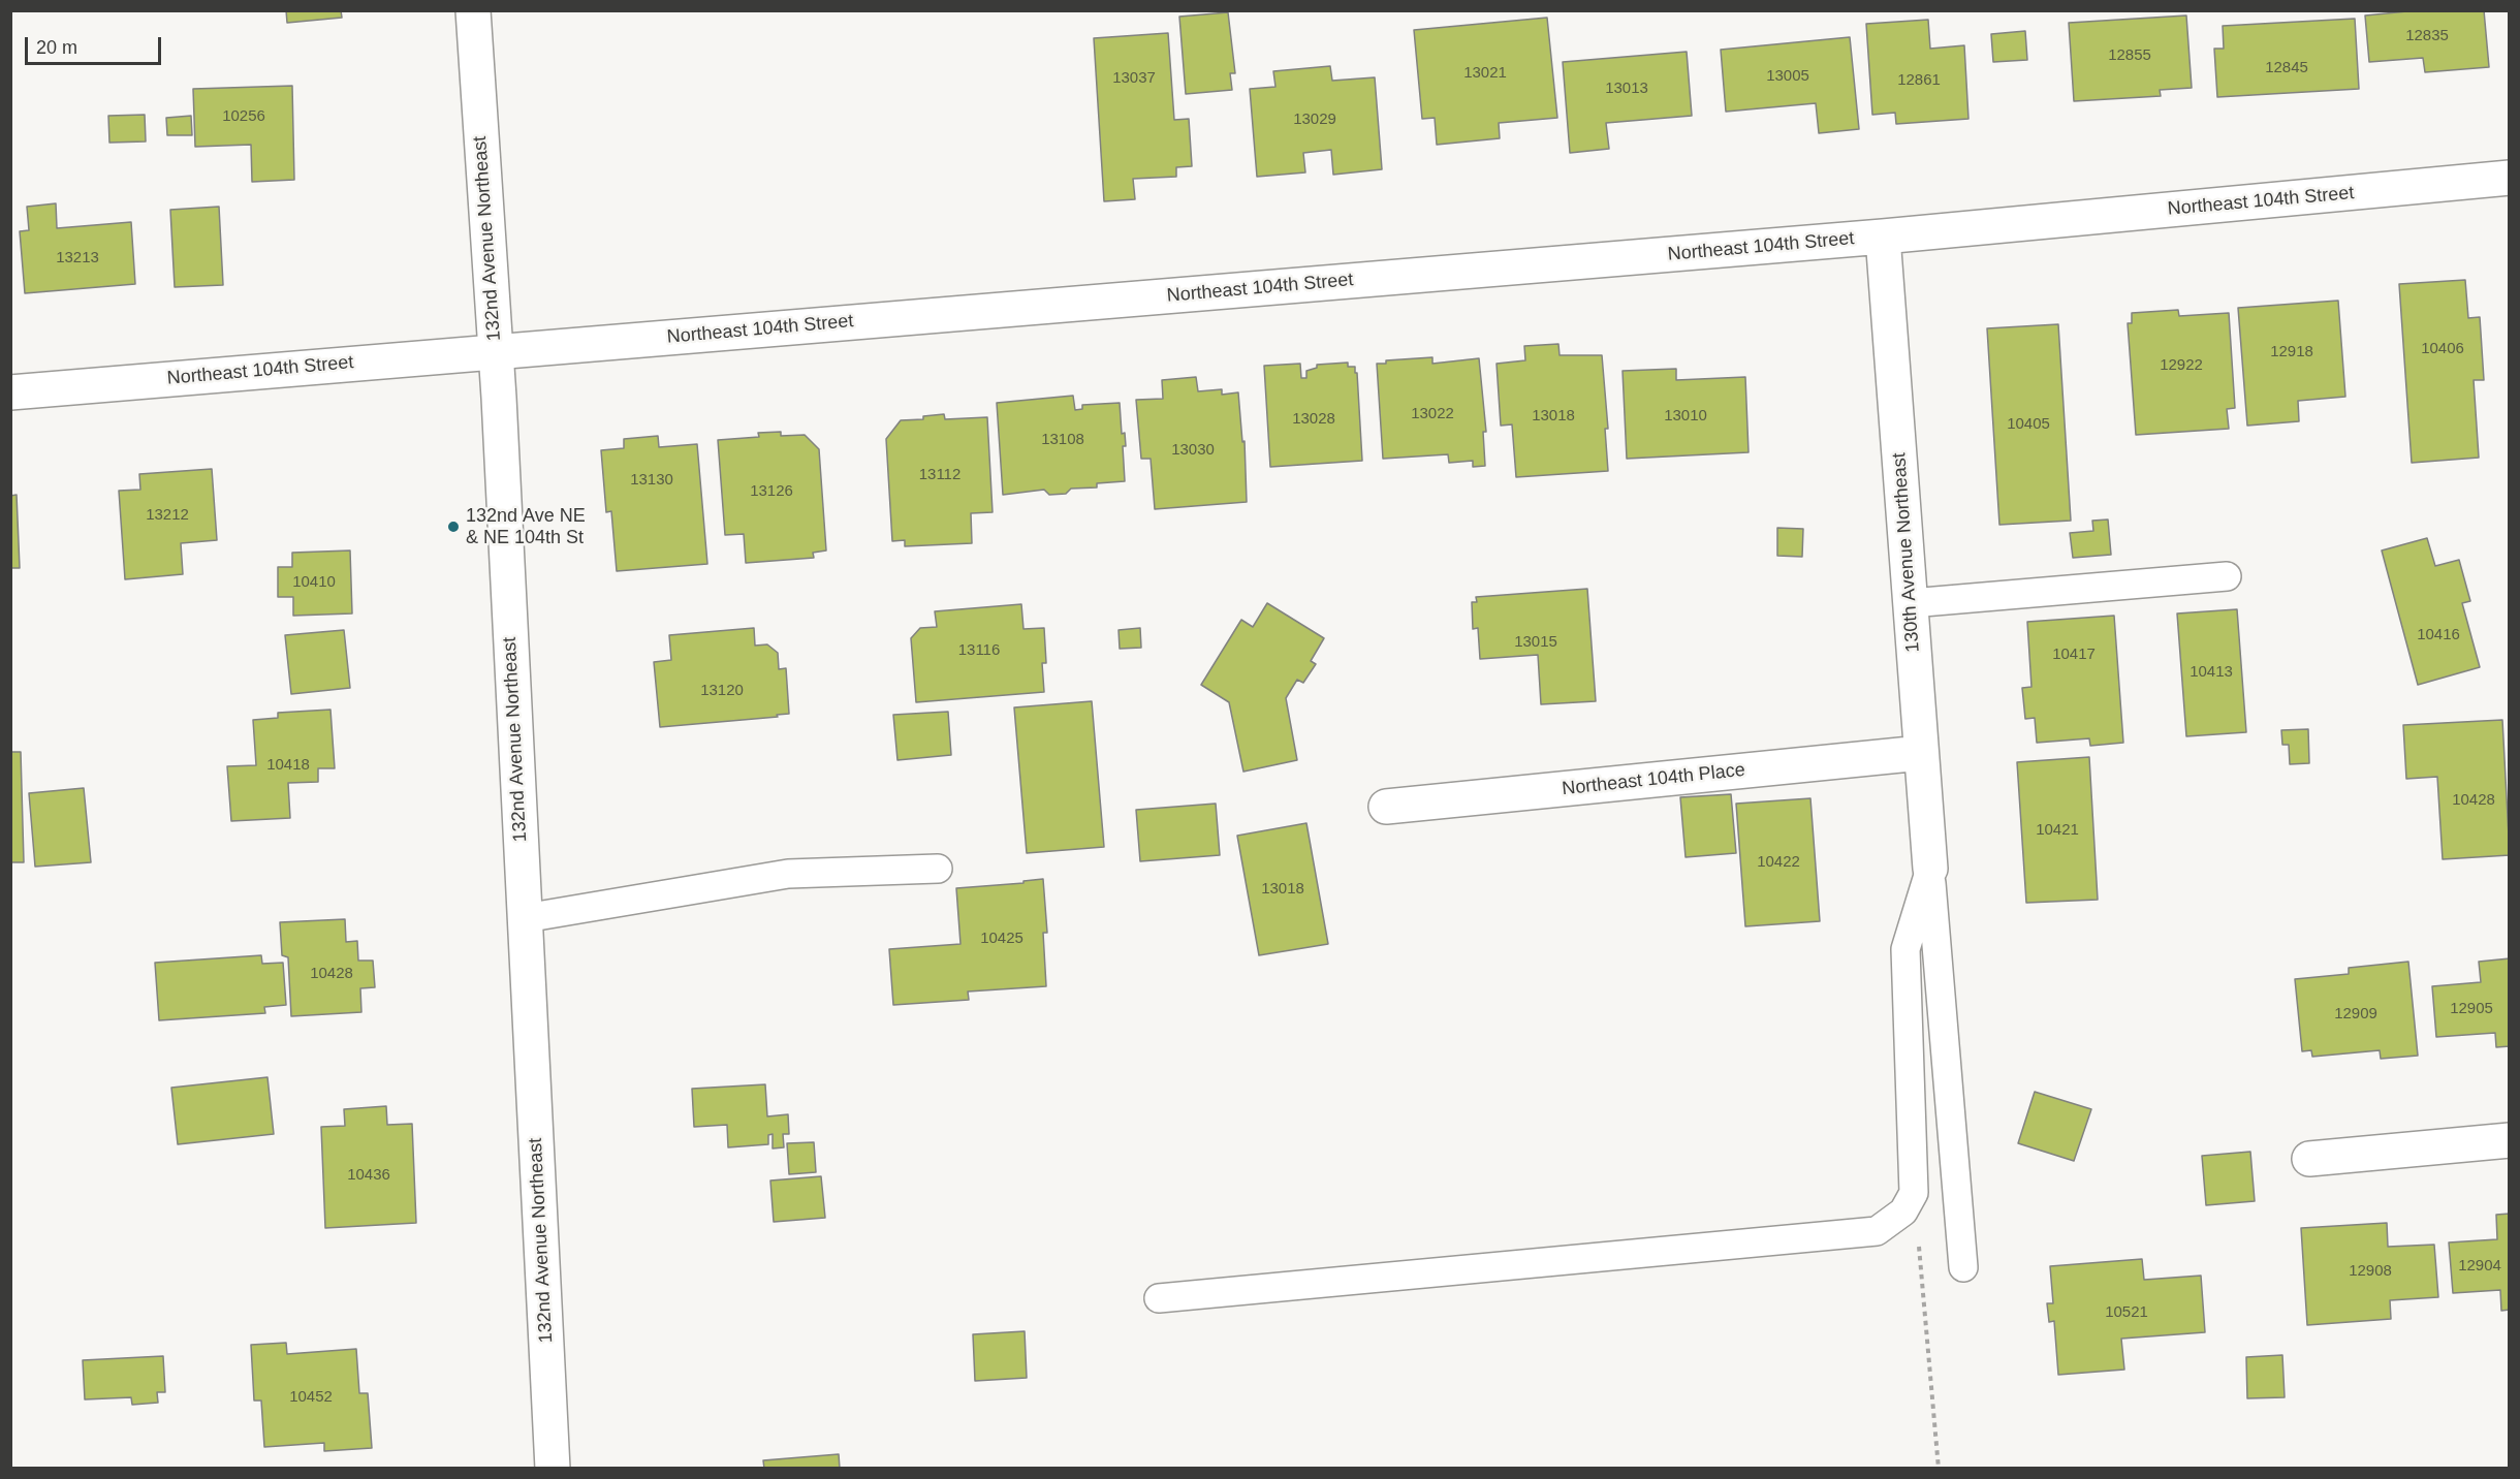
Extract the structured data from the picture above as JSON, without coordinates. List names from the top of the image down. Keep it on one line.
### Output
{"streets":{"street":["Northeast 104th Street","132nd Avenue Northeast","130th Avenue Northeast","Northeast 104th Place"]},"crossings":[["Northeast 104th Street","132nd Avenue Northeast"],["Northeast 104th Street","130th Avenue Northeast"],["130th Avenue Northeast","Northeast 104th Place"]],"places":["132nd Ave NE & NE 104th St"],"house_numbers":["12835","12855","12845","13021","13005","13037","12861","13013","10256","13029","13213","10406","12918","12922","13022","13018","13010","13028","10405","13108","13030","13112","13130","13126","13212","10410","10416","13015","13116","10417","10413","13120","10418","10428","10421","10422","13018","10425","10428","12905","12909","10436","12904","12908","10521","10452"],"scale_bar":"20 m"}
